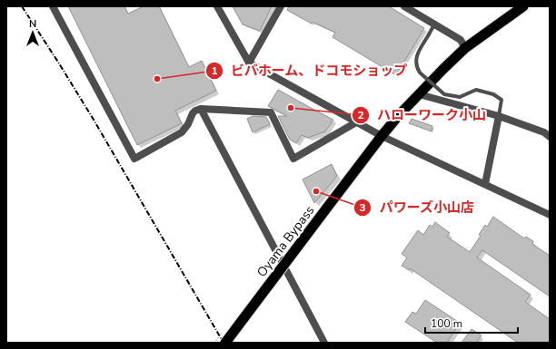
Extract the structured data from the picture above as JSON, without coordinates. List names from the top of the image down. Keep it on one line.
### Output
{"streets":{"highway":["Oyama Bypass"]},"places":["ビバホーム、ドコモショップ","ハローワーク小山","パワーズ小山店"],"scale_bar":"100 m","north":"top"}
